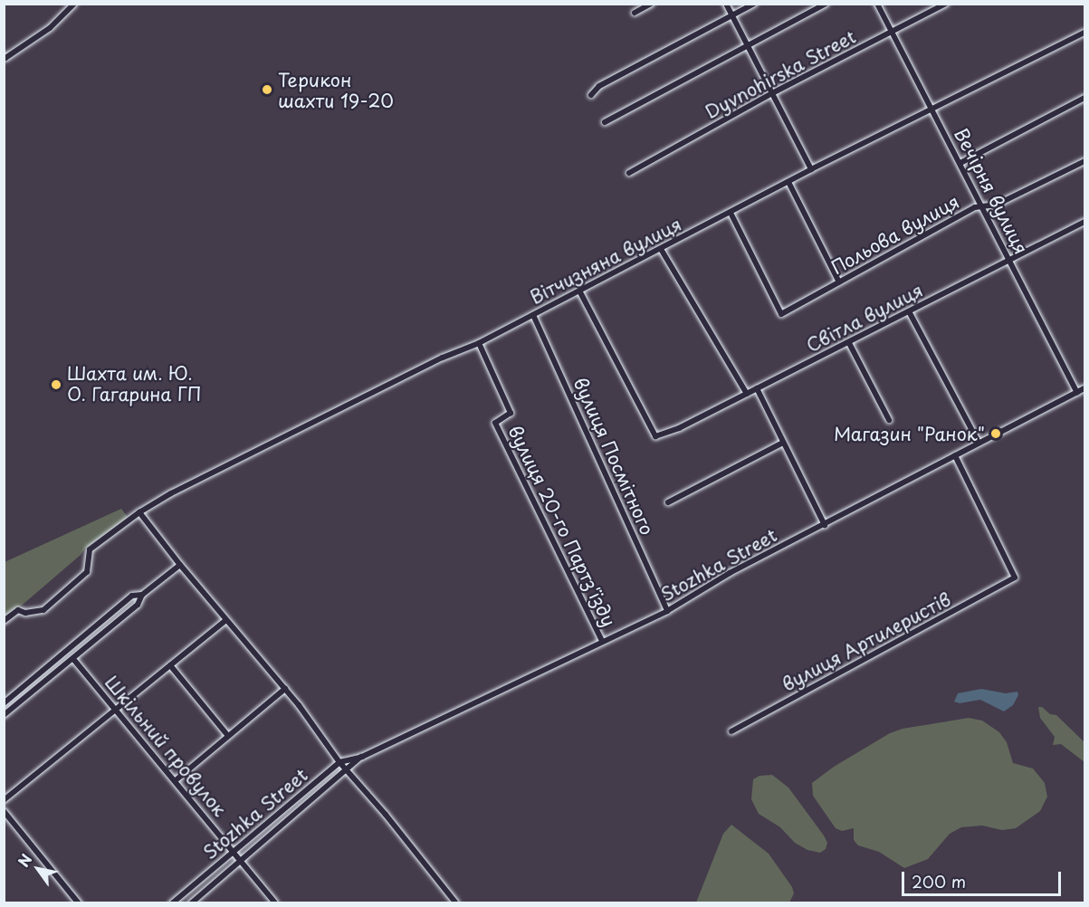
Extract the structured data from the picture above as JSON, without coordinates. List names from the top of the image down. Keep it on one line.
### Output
{"streets":{"street":["Dyvnohirska Street","Вечірня вулиця","Польова вулиця","Вітчизняна вулиця","Світла вулиця","вулиця Посмітного","вулиця 20-го Партз'їзду","Stozhka Street","вулиця Артилеристів","Шкільний провулок"]},"crossings":[["Dyvnohirska Street","Вечірня вулиця"],["Вечірня вулиця","Польова вулиця"],["Вечірня вулиця","Вітчизняна вулиця"],["Вечірня вулиця","Світла вулиця"],["Вечірня вулиця","Stozhka Street"],["Польова вулиця","Вітчизняна вулиця"],["Вітчизняна вулиця","Світла вулиця"],["Вітчизняна вулиця","вулиця Посмітного"],["Вітчизняна вулиця","вулиця 20-го Партз'їзду"],["вулиця Посмітного","Stozhka Street"],["вулиця 20-го Партз'їзду","Stozhka Street"],["Stozhka Street","вулиця Артилеристів"],["Stozhka Street","Шкільний провулок"]],"places":["Терикон шахти 19-20","Шахта им. Ю. О. Гагарина ГП","Магазин \"Ранок\""],"scale_bar":"200 m","north":"top left"}
